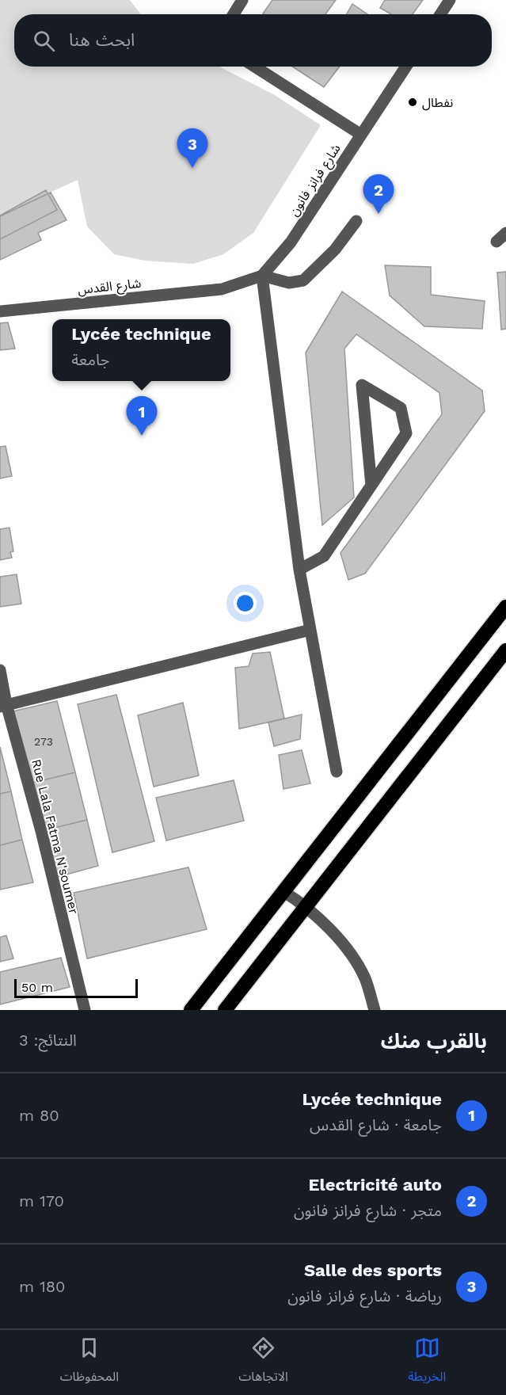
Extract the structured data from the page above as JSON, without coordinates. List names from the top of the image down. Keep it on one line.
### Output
{"streets":{"street":["شارع فرانز فانون","شارع القدس","Rue Lala Fatma N'soumer"]},"crossings":[["شارع فرانز فانون","شارع القدس"]],"places":["نفطال"],"house_numbers":["273"],"scale_bar":"50 m","page":{"search":"ابحث هنا","pins":["3","2","1"],"popup":["Lycée technique","جامعة"],"scale":"50 m","heading":["بالقرب منك","النتائج: 3"],"list":[{"mark":"1","name":"Lycée technique","note":"جامعة · شارع القدس","value":"80 m"},{"mark":"2","name":"Electricité auto","note":"متجر · شارع فرانز فانون","value":"170 m"},{"mark":"3","name":"Salle des sports","note":"رياضة · شارع فرانز فانون","value":"180 m"}],"nav":["الخريطة","الاتجاهات","المحفوظات"]}}
